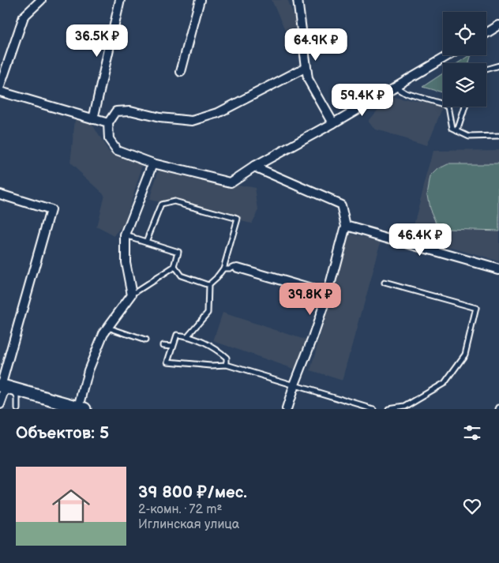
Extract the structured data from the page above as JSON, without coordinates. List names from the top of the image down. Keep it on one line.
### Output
{"page":{"price":["36.5K ₽","64.9K ₽","59.4K ₽","46.4K ₽","39.8K ₽"],"heading":"Объектов: 5","list":[{"name":"39 800 ₽/мес.","note":"2-комн. · 72 m² · Иглинская улица"}]}}
